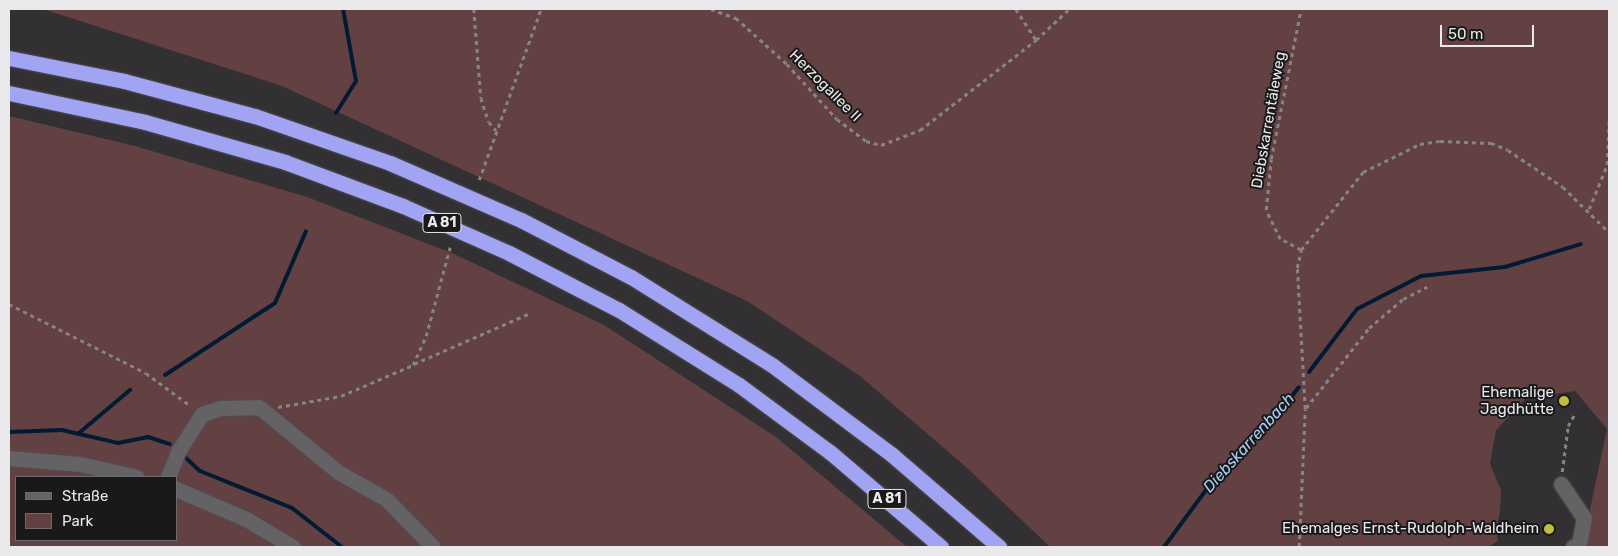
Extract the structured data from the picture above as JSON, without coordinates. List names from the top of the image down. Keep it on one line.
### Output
{"streets":{"highway":["A 81"],"path":["Herzogallee II","Diebskarrentäleweg"]},"water":["Diebskarrenbach"],"places":["Ehemalige Jagdhütte","Ehemalges Ernst-Rudolph-Waldheim"],"legend":["Straße","Park"],"scale_bar":"50 m"}
